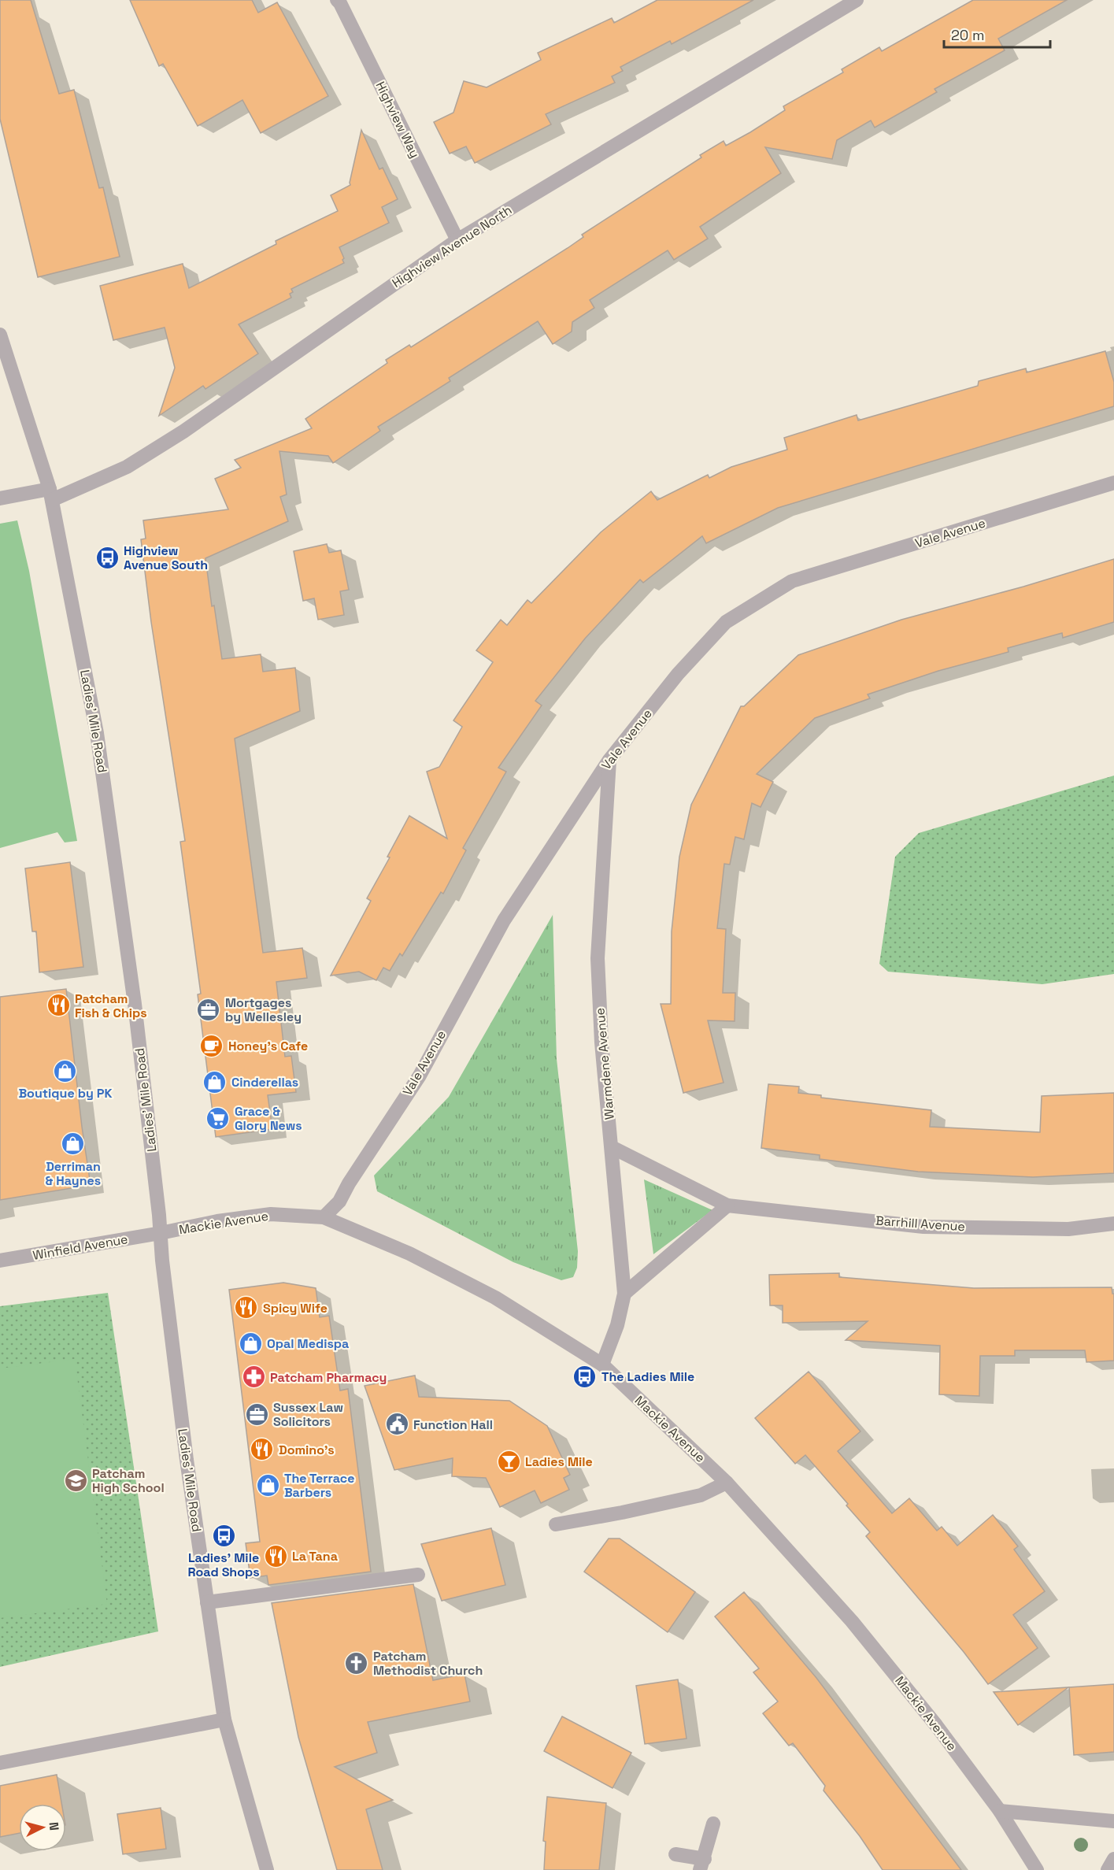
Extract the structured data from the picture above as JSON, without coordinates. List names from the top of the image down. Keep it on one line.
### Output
{"streets":{"street":["Highview Way","Highview Avenue North","Vale Avenue","Ladies' Mile Road","Warmdene Avenue","Mackie Avenue","Barrhill Avenue","Winfield Avenue"]},"crossings":[["Highview Way","Highview Avenue North"],["Highview Avenue North","Ladies' Mile Road"],["Vale Avenue","Warmdene Avenue"],["Vale Avenue","Mackie Avenue"],["Ladies' Mile Road","Mackie Avenue"],["Ladies' Mile Road","Winfield Avenue"],["Warmdene Avenue","Mackie Avenue"],["Warmdene Avenue","Barrhill Avenue"],["Mackie Avenue","Winfield Avenue"]],"places":{"bus stop":["Highview Avenue South","The Ladies Mile","Ladies' Mile Road Shops"],"restaurant":["Patcham Fish & Chips","Spicy Wife","Domino's","La Tana"],"office":["Mortgages by Wellesley","Sussex Law Solicitors"],"cafe":["Honey's Cafe"],"shop":["Boutique by PK","Cinderellas","Derriman & Haynes","Opal Medispa","The Terrace Barbers"],"supermarket":["Grace & Glory News"],"pharmacy":["Patcham Pharmacy"],"public building":["Function Hall"],"bar":["Ladies Mile"],"school or university":["Patcham High School"],"church":["Patcham Methodist Church"]},"scale_bar":"20 m","north":"right"}
